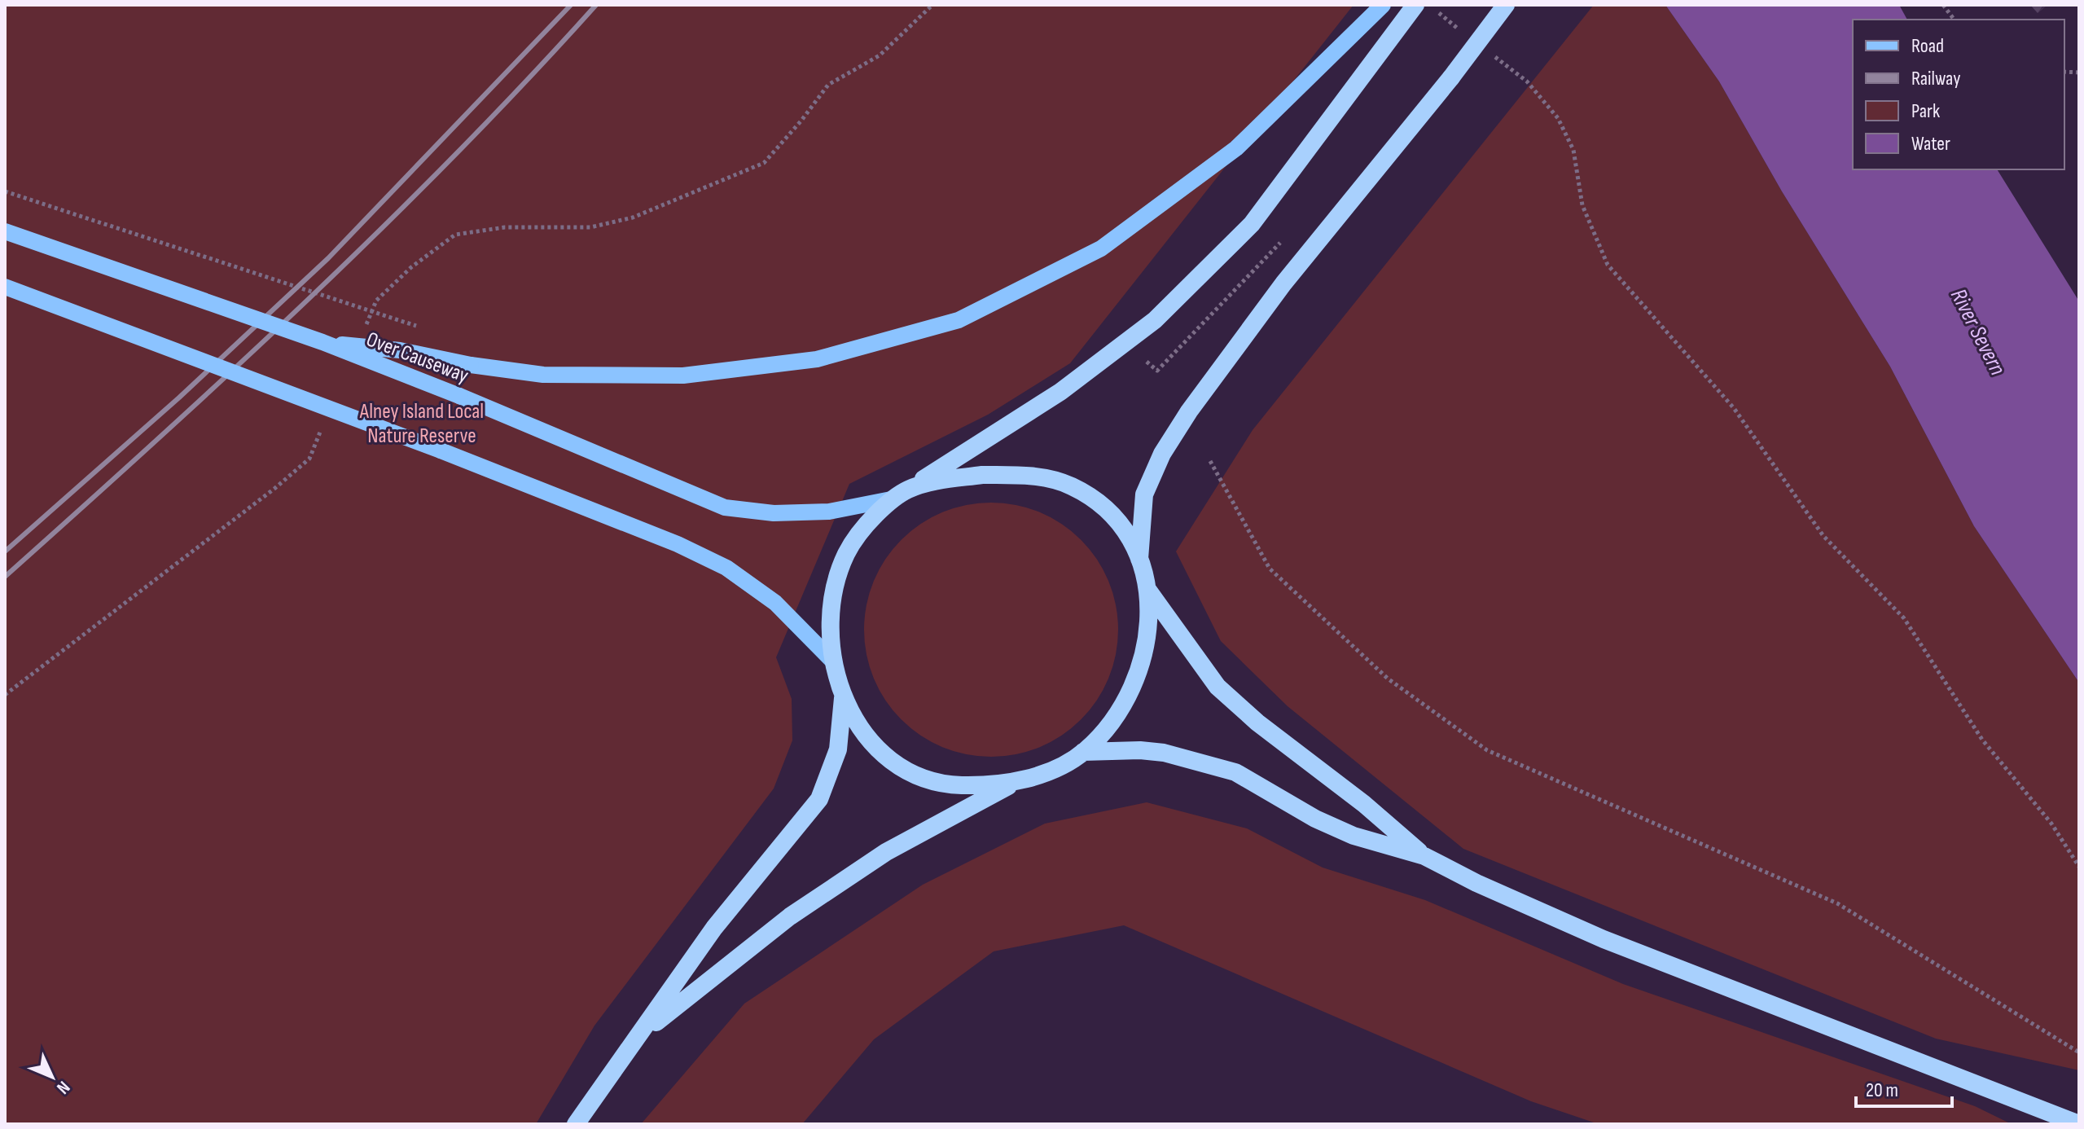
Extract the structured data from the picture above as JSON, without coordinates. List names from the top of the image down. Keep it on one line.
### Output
{"streets":{"main road":["Over Causeway"]},"water":["River Severn"],"parks":["Alney Island Local Nature Reserve"],"legend":["Road","Railway","Park","Water"],"scale_bar":"20 m","north":"bottom right"}
